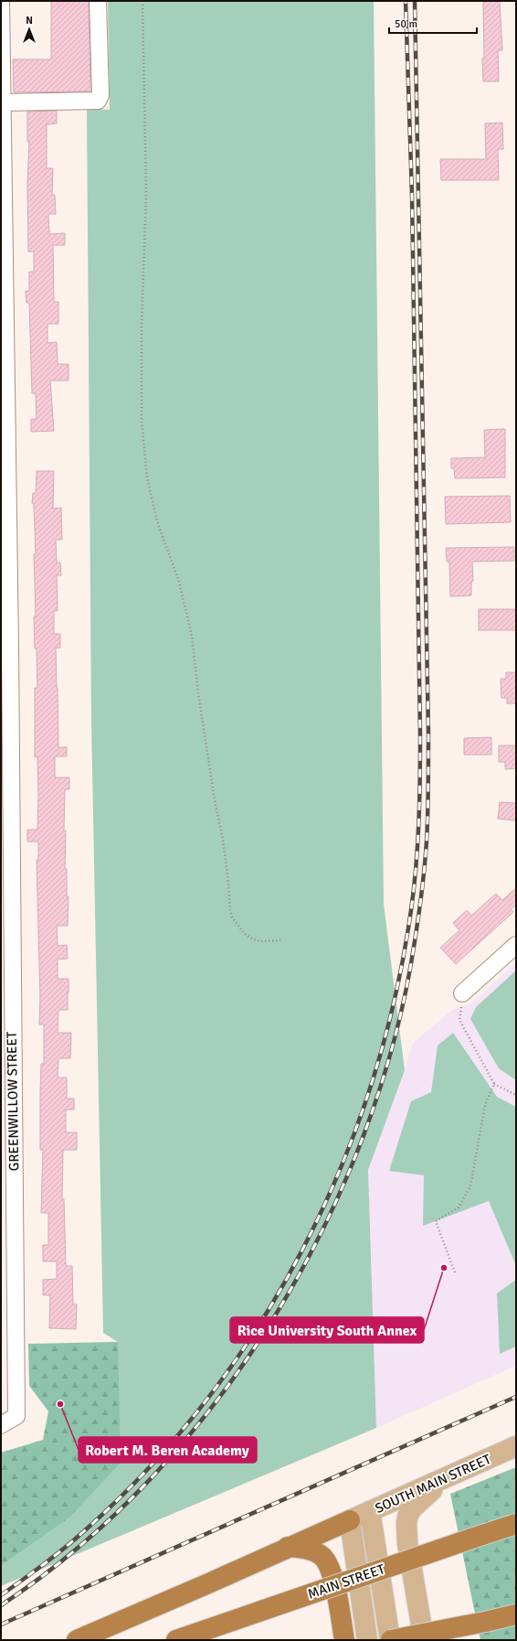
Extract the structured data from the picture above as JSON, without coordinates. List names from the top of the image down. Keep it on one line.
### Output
{"streets":{"highway":["MAIN STREET"],"main road":["SOUTH MAIN STREET"],"street":["GREENWILLOW STREET"]},"places":["Rice University South Annex","Robert M. Beren Academy"],"scale_bar":"50 m","north":"top"}
